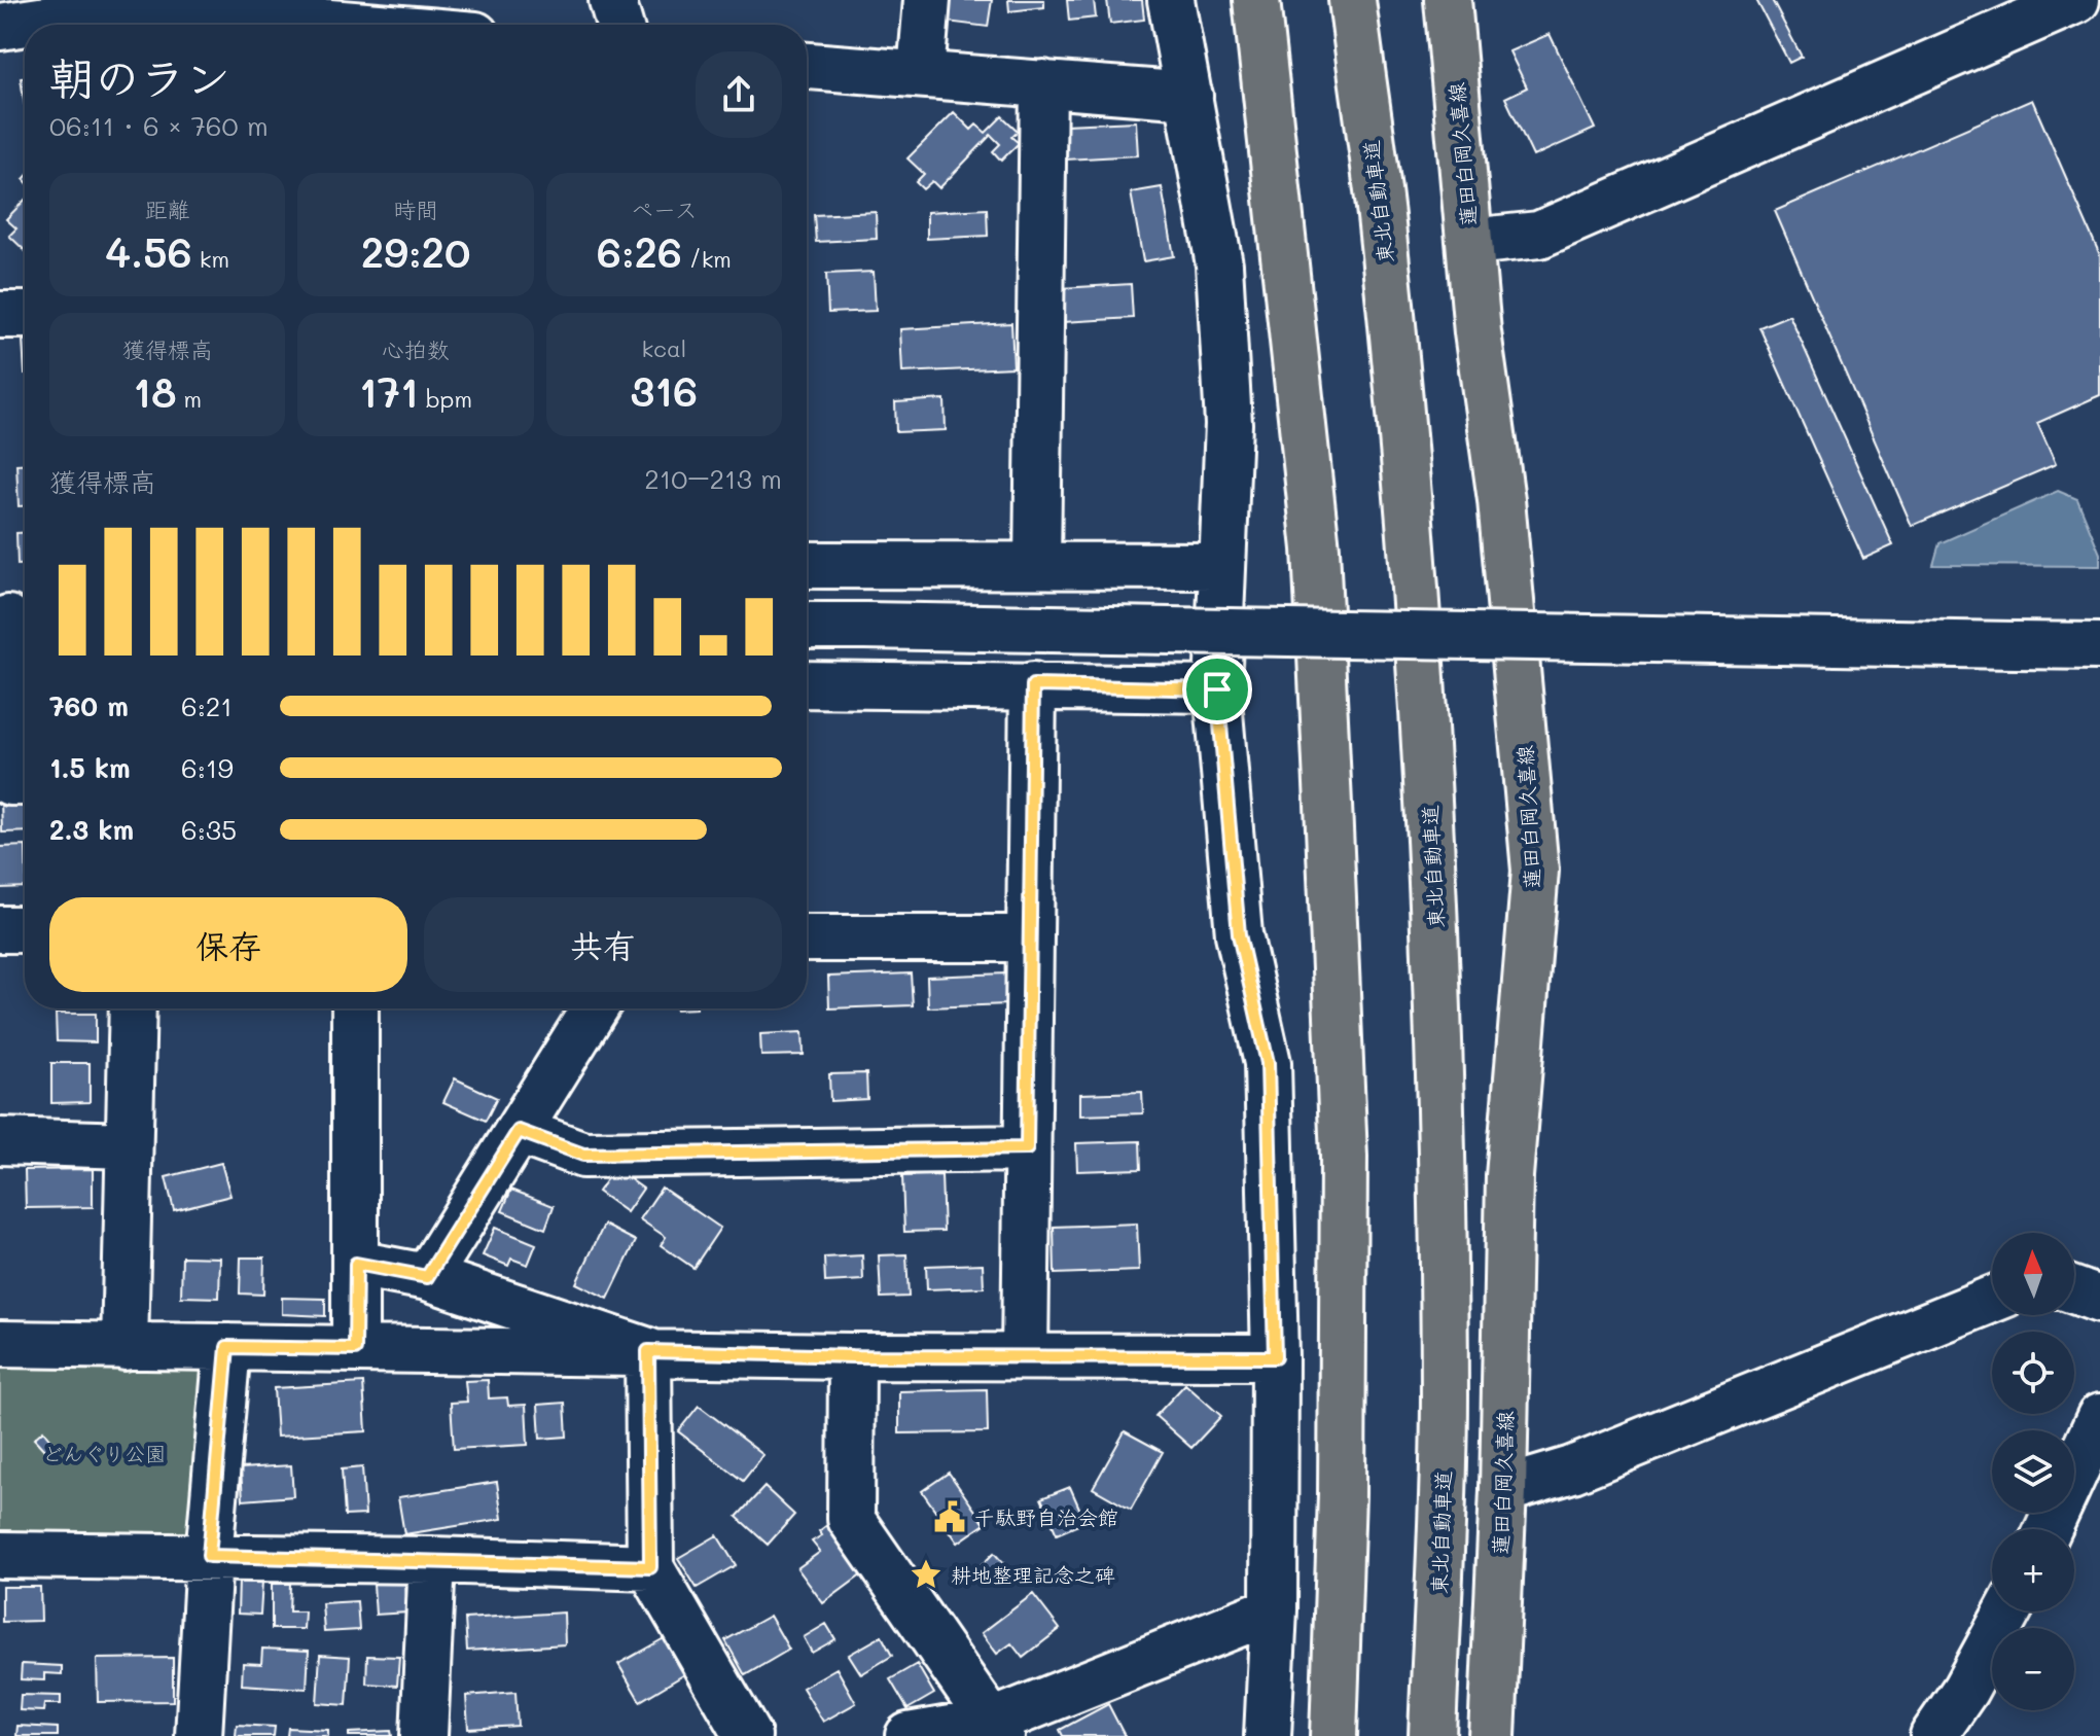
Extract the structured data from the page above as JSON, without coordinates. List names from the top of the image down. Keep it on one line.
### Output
{"streets":{"main road":["蓮田白岡久喜線","東北自動車道"]},"parks":["どんぐり公園"],"places":{"public building":["千駄野自治会館"],"place":["耕地整理記念之碑"]},"north":"top","page":{"heading":["朝のラン","06:11 · 6 × 760 m"],"stats":[["距離","4.56 km"],["時間","29:20"],["ペース","6:26 /km"],["獲得標高","18 m"],["心拍数","171 bpm"],["kcal","316"]],"chart":["獲得標高","210–213 m"],"list":[{"name":"760 m","note":"6:21"},{"name":"1.5 km","note":"6:19"},{"name":"2.3 km","note":"6:35"}],"buttons":["保存","共有"],"map_buttons":["+","−"]}}
